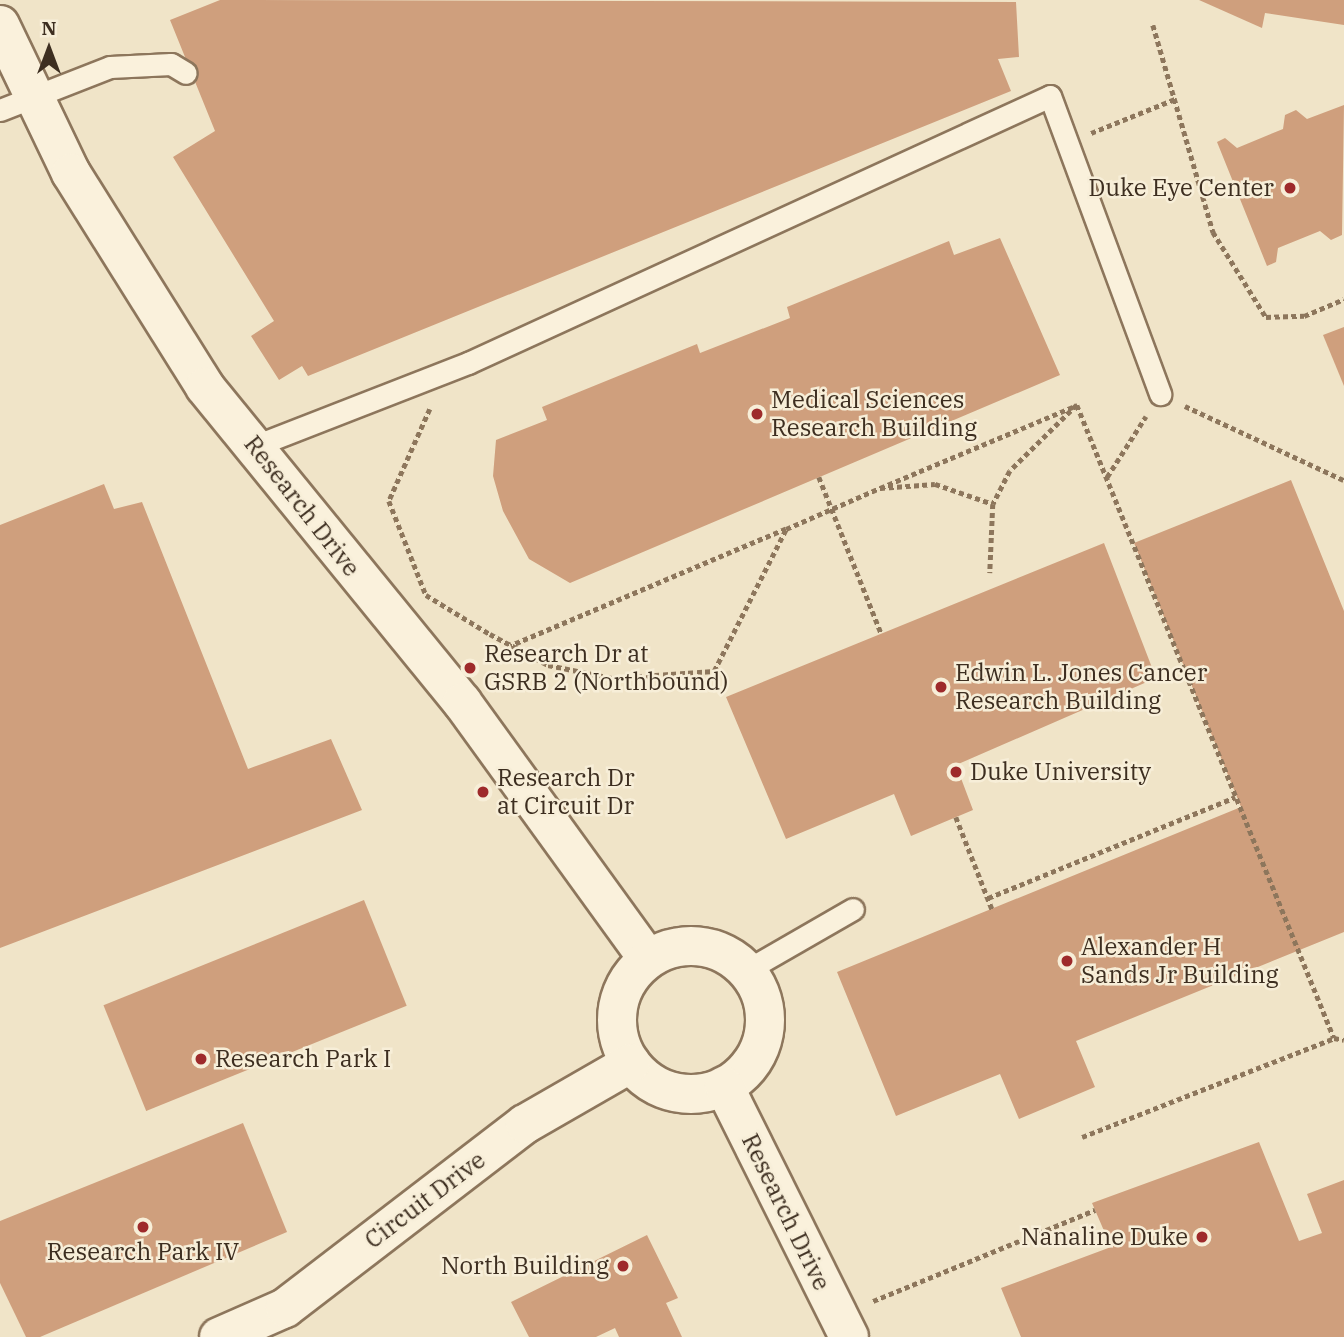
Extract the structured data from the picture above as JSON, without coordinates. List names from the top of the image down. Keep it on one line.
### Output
{"streets":{"street":["Research Drive","Circuit Drive"]},"crossings":[["Research Drive","Circuit Drive"]],"places":["Duke Eye Center","Medical Sciences Research Building","Research Dr at GSRB 2 (Northbound)","Edwin L. Jones Cancer Research Building","Duke University","Research Dr at Circuit Dr","Alexander H Sands Jr Building","Research Park I","Research Park IV","Nanaline Duke","North Building"],"north":"top"}
